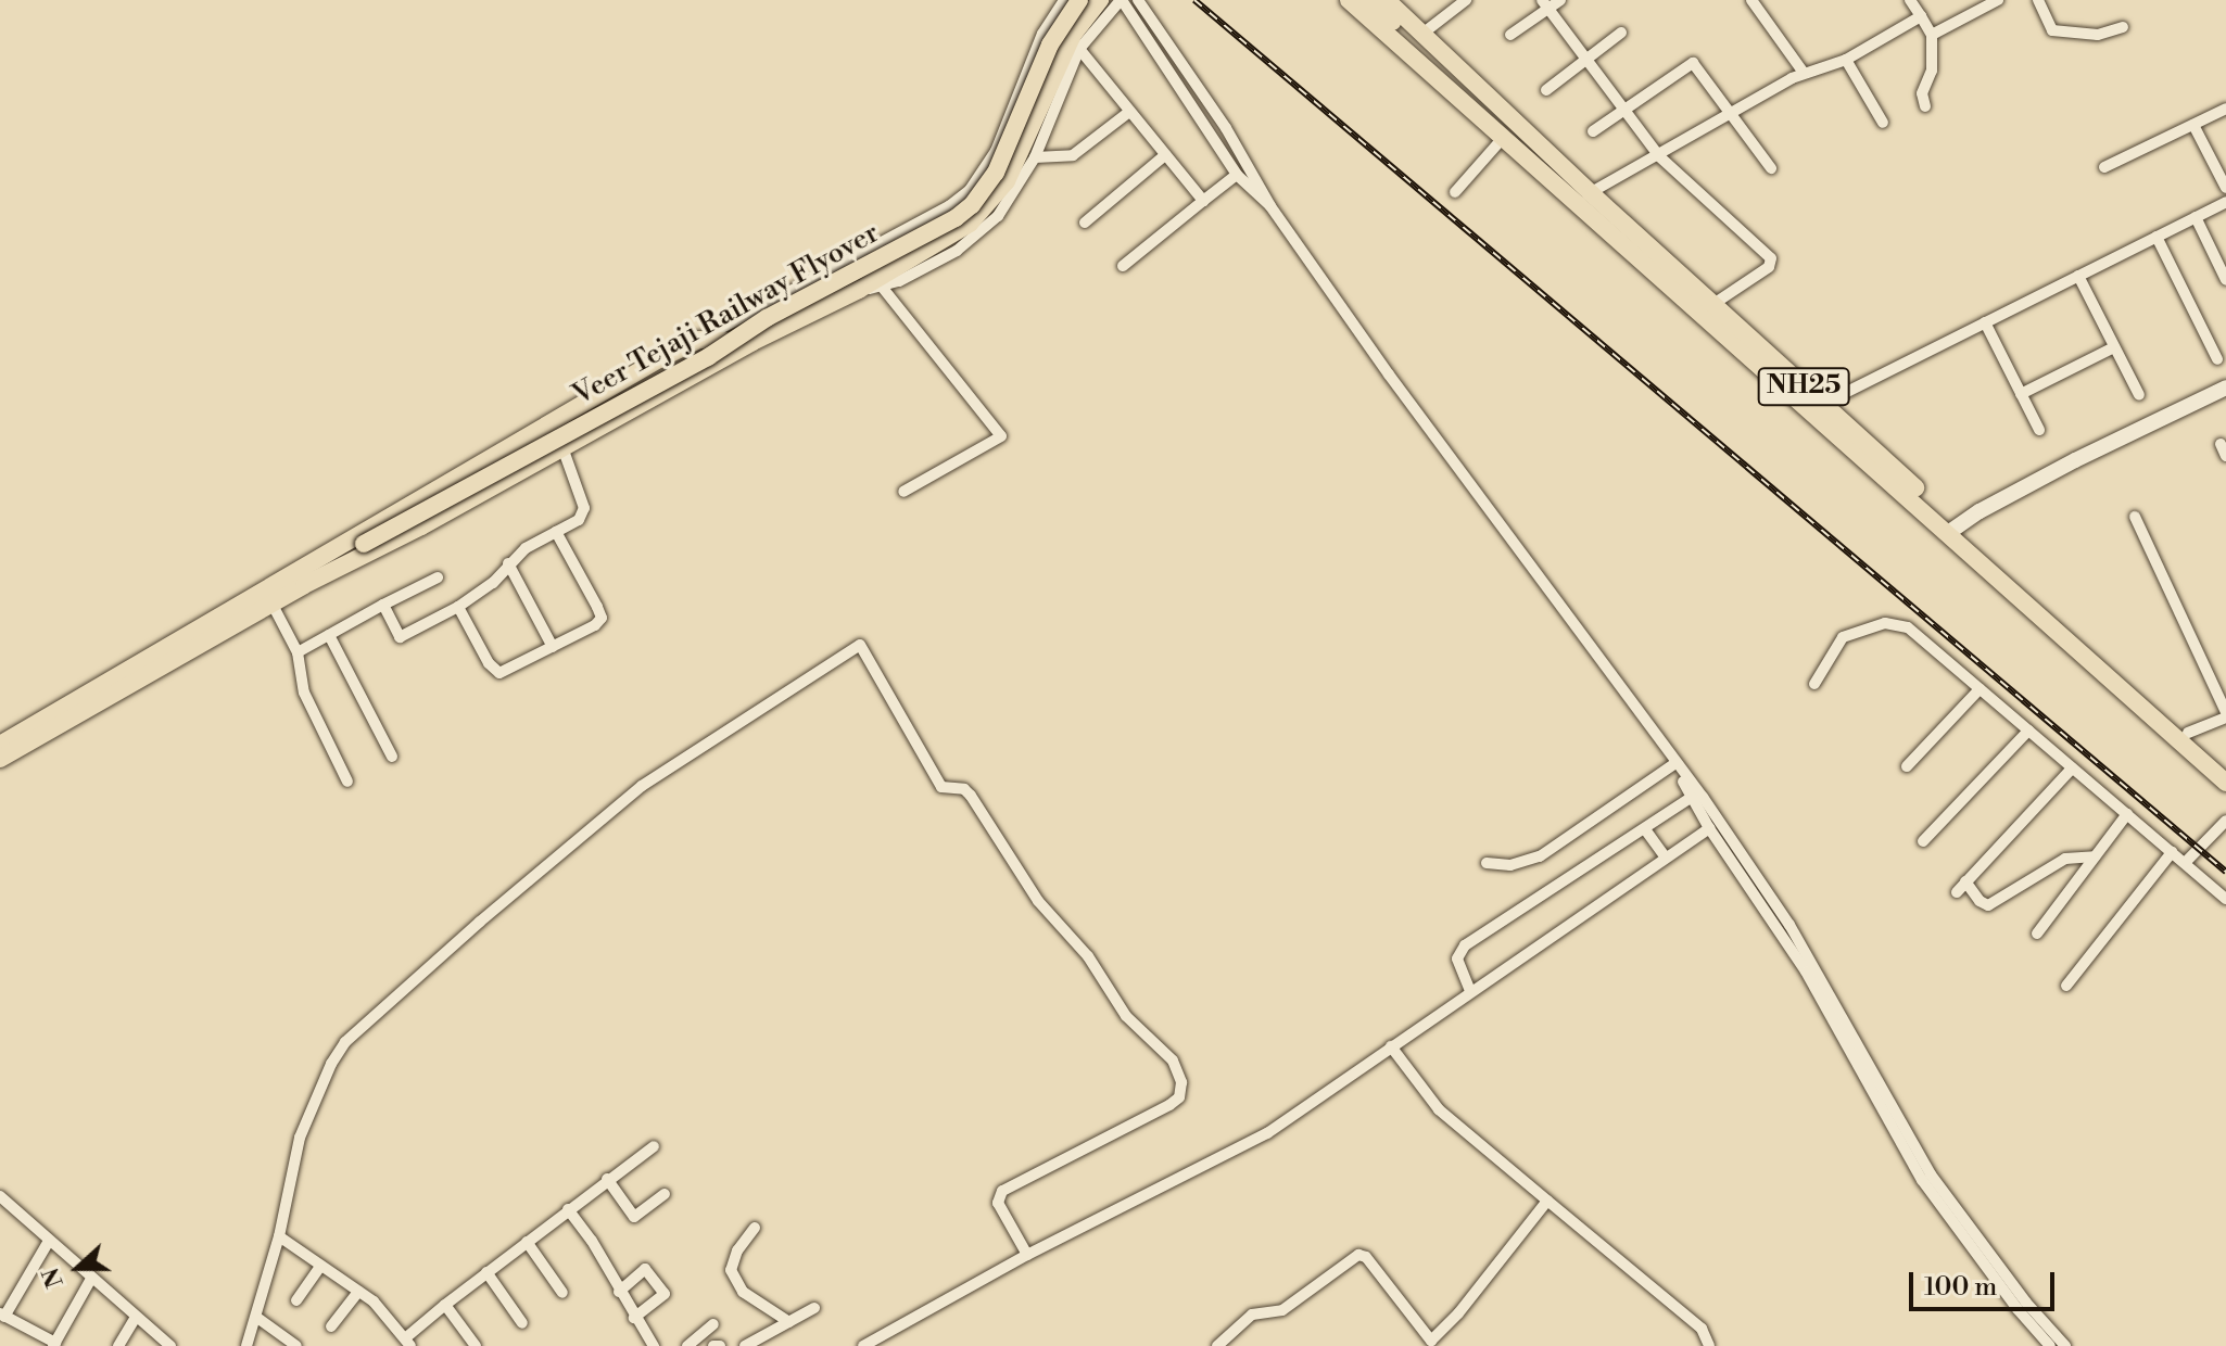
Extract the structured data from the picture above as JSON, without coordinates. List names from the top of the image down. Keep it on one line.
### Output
{"streets":{"main road":["Veer Tejaji Railway Flyover","NH25"]},"scale_bar":"100 m","north":"left"}
